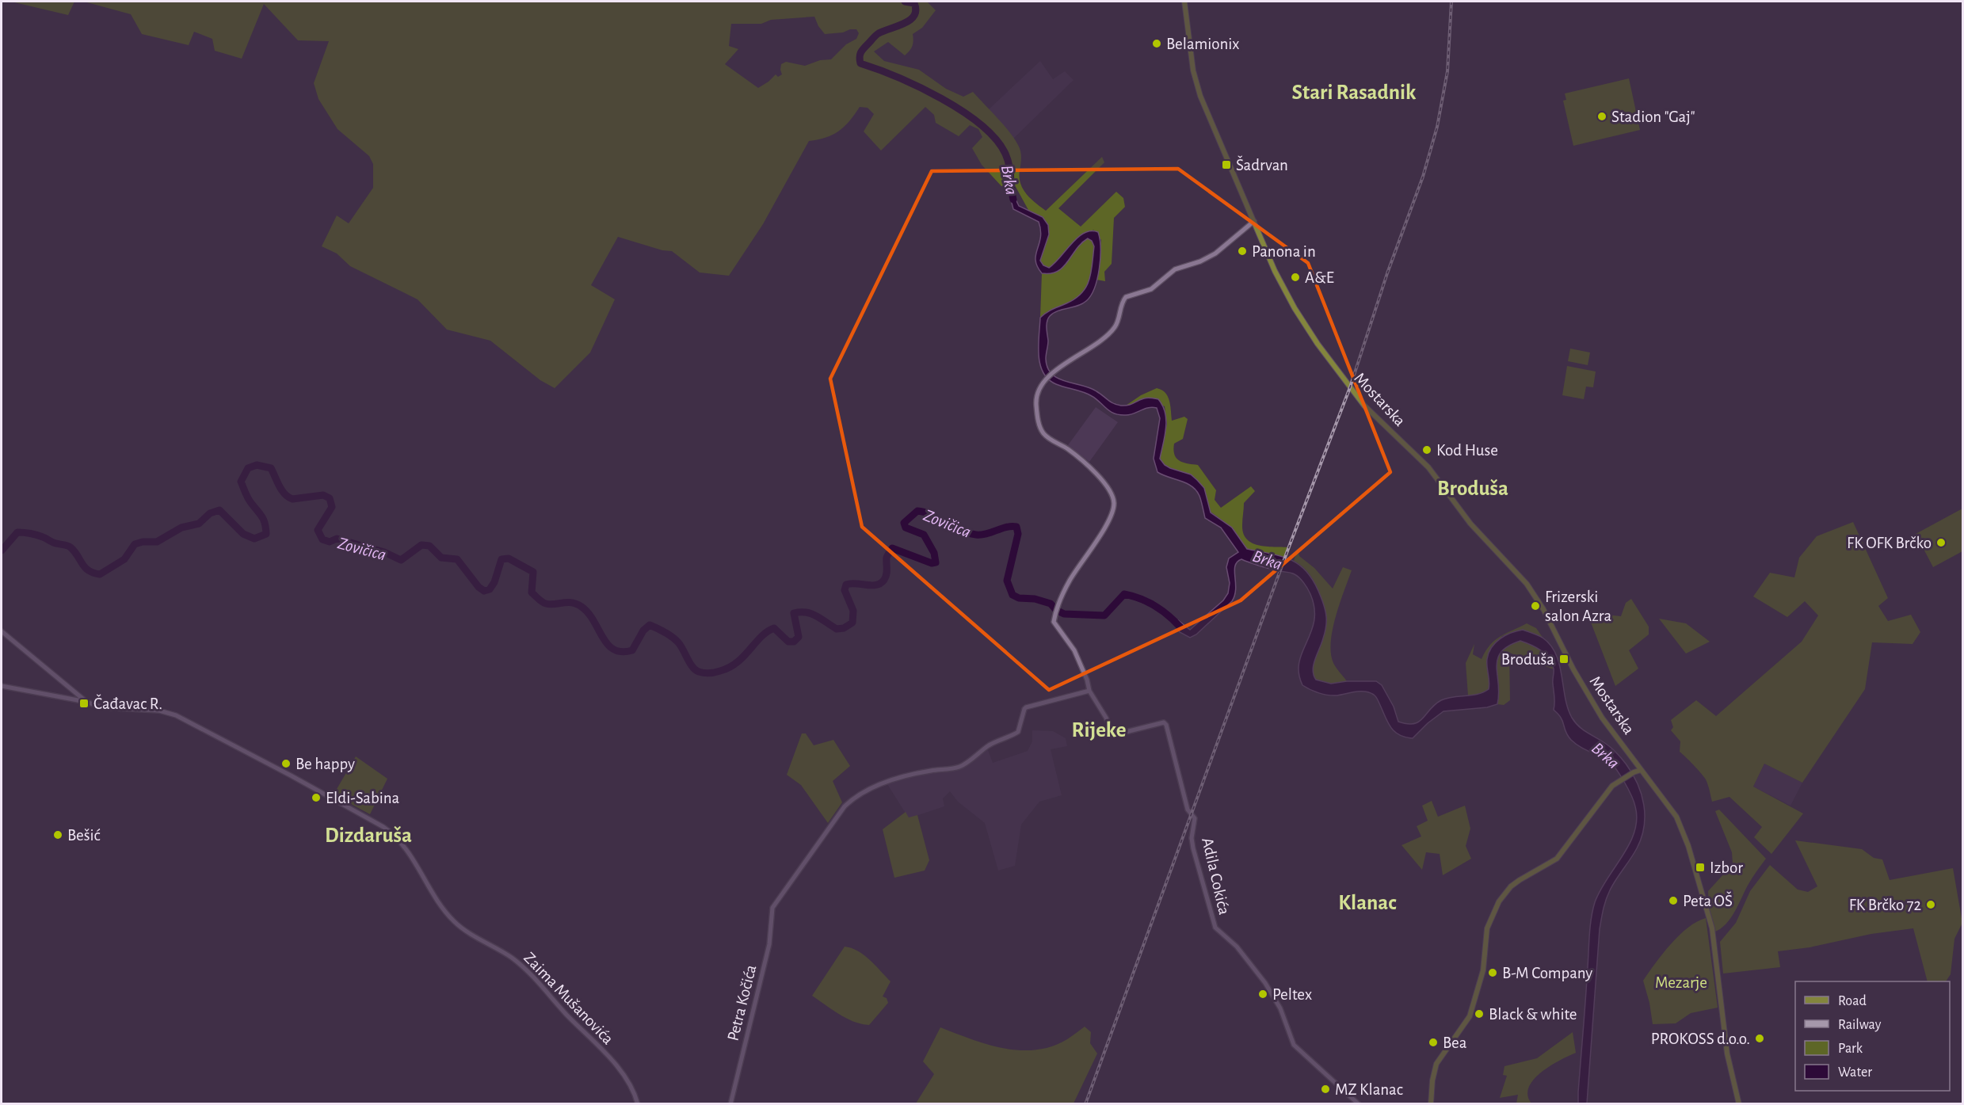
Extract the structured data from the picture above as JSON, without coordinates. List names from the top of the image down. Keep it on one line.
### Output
{"streets":{"main road":["Mostarska"],"street":["Adila Cokića","Zaima Mušanovića","Petra Kočića"]},"crossings":[["Adila Cokića","Petra Kočića"]],"districts":["Stari Rasadnik","Broduša","Rijeke","Dizdaruša","Klanac"],"water":["Brka","Zovičica"],"parks":["Mezarje"],"places":{"other":["Belamionix","Stadion \"Gaj\"","Panona in","A&E","Kod Huse","FK OFK Brčko","Frizerski salon Azra","Be happy","Eldi-Sabina","Bešić","Peta OŠ","FK Brčko 72","B-M Company","Peltex","Black & white","PROKOSS d.o.o.","Bea","MZ Klanac"],"transit":["Šadrvan","Broduša","Čađavac R.","Izbor"]},"legend":["Road","Railway","Park","Water"]}
